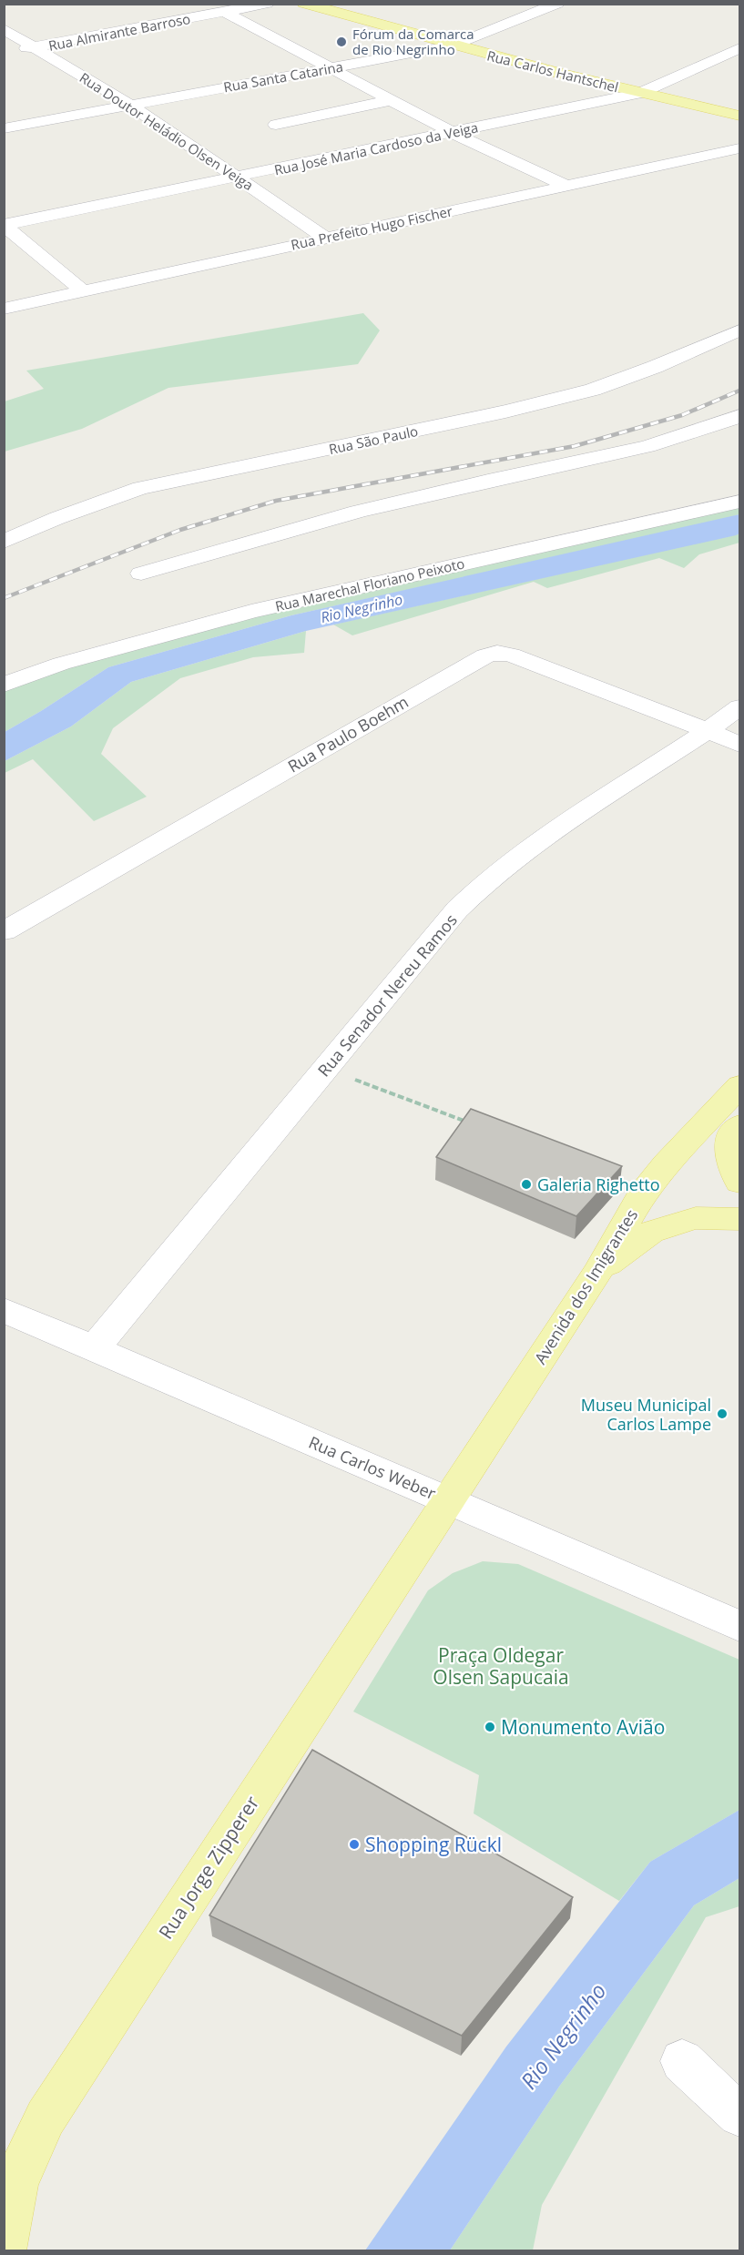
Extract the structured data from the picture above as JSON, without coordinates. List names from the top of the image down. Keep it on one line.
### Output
{"streets":{"main road":["Rua Carlos Hantschel","Avenida dos Imigrantes","Rua Jorge Zipperer"],"street":["Rua Almirante Barroso","Rua Santa Catarina","Rua Doutor Heládio Olsen Veiga","Rua José Maria Cardoso da Veiga","Rua Prefeito Hugo Fischer","Rua São Paulo","Rua Marechal Floriano Peixoto","Rua Paulo Boehm","Rua Senador Nereu Ramos","Rua Carlos Weber"]},"crossings":[["Rua Almirante Barroso","Rua Doutor Heládio Olsen Veiga"],["Rua Carlos Hantschel","Rua Santa Catarina"],["Rua Carlos Hantschel","Rua José Maria Cardoso da Veiga"],["Rua Santa Catarina","Rua Doutor Heládio Olsen Veiga"],["Rua Doutor Heládio Olsen Veiga","Rua José Maria Cardoso da Veiga"],["Rua Doutor Heládio Olsen Veiga","Rua Prefeito Hugo Fischer"],["Rua Paulo Boehm","Rua Senador Nereu Ramos"],["Rua Senador Nereu Ramos","Rua Carlos Weber"],["Avenida dos Imigrantes","Rua Carlos Weber"],["Avenida dos Imigrantes","Rua Jorge Zipperer"],["Rua Carlos Weber","Rua Jorge Zipperer"]],"water":["Rio Negrinho"],"parks":["Praça Oldegar Olsen Sapucaia"],"places":["Fórum da Comarca de Rio Negrinho","Galeria Righetto","Museu Municipal Carlos Lampe","Monumento Avião","Shopping Rückl"]}
